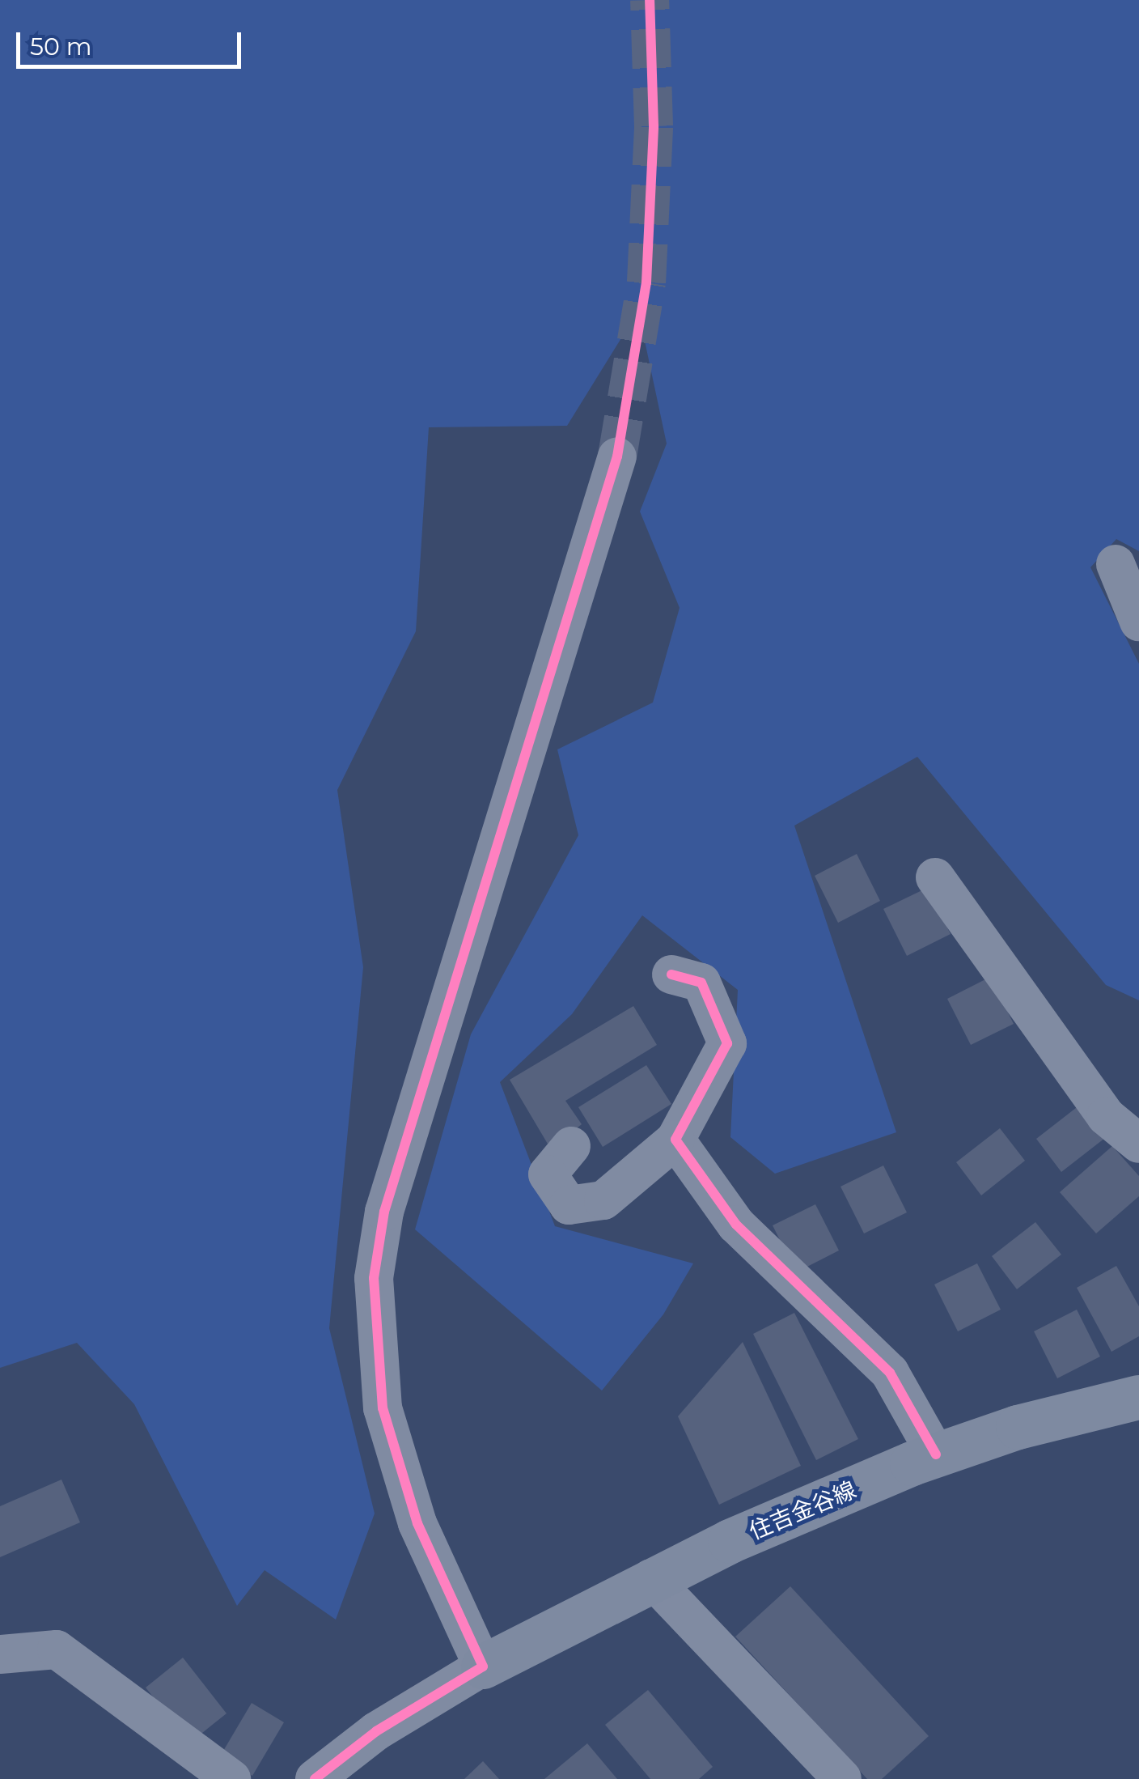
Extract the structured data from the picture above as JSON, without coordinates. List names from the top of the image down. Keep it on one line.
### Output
{"streets":{"main road":["住吉金谷線"]},"scale_bar":"50 m"}
